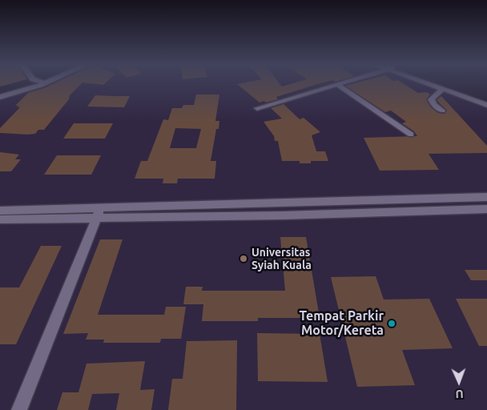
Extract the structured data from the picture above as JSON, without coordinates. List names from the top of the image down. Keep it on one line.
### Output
{"places":["Universitas Syiah Kuala","Tempat Parkir Motor/Kereta"],"north":"bottom"}
